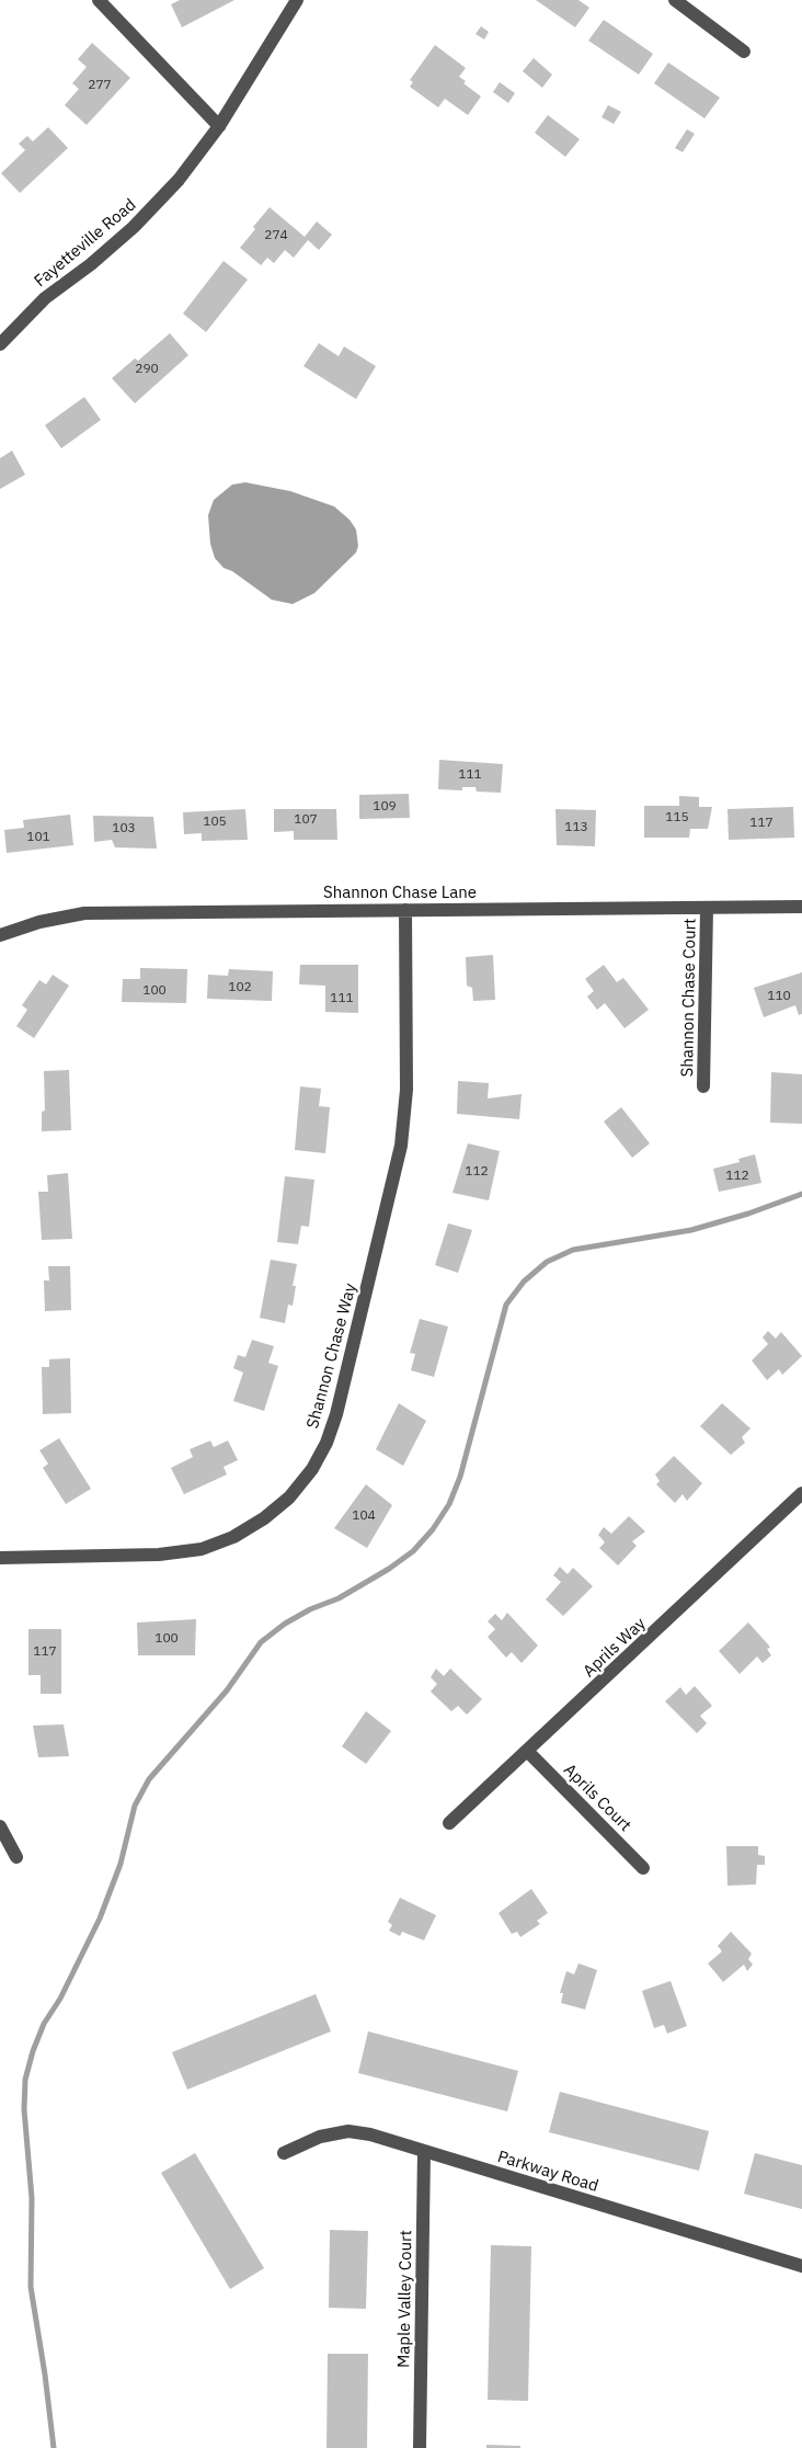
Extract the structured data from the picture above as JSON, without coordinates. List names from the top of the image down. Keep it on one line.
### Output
{"streets":{"street":["Fayetteville Road","Shannon Chase Lane","Shannon Chase Court","Shannon Chase Way","Aprils Way","Aprils Court","Parkway Road","Maple Valley Court"]},"crossings":[["Shannon Chase Lane","Shannon Chase Court"],["Shannon Chase Lane","Shannon Chase Way"],["Aprils Way","Aprils Court"],["Parkway Road","Maple Valley Court"]],"house_numbers":["277","274","290","111","109","115","107","105","117","113","103","101","102","100","110","111","112","112","104","100","117"]}
